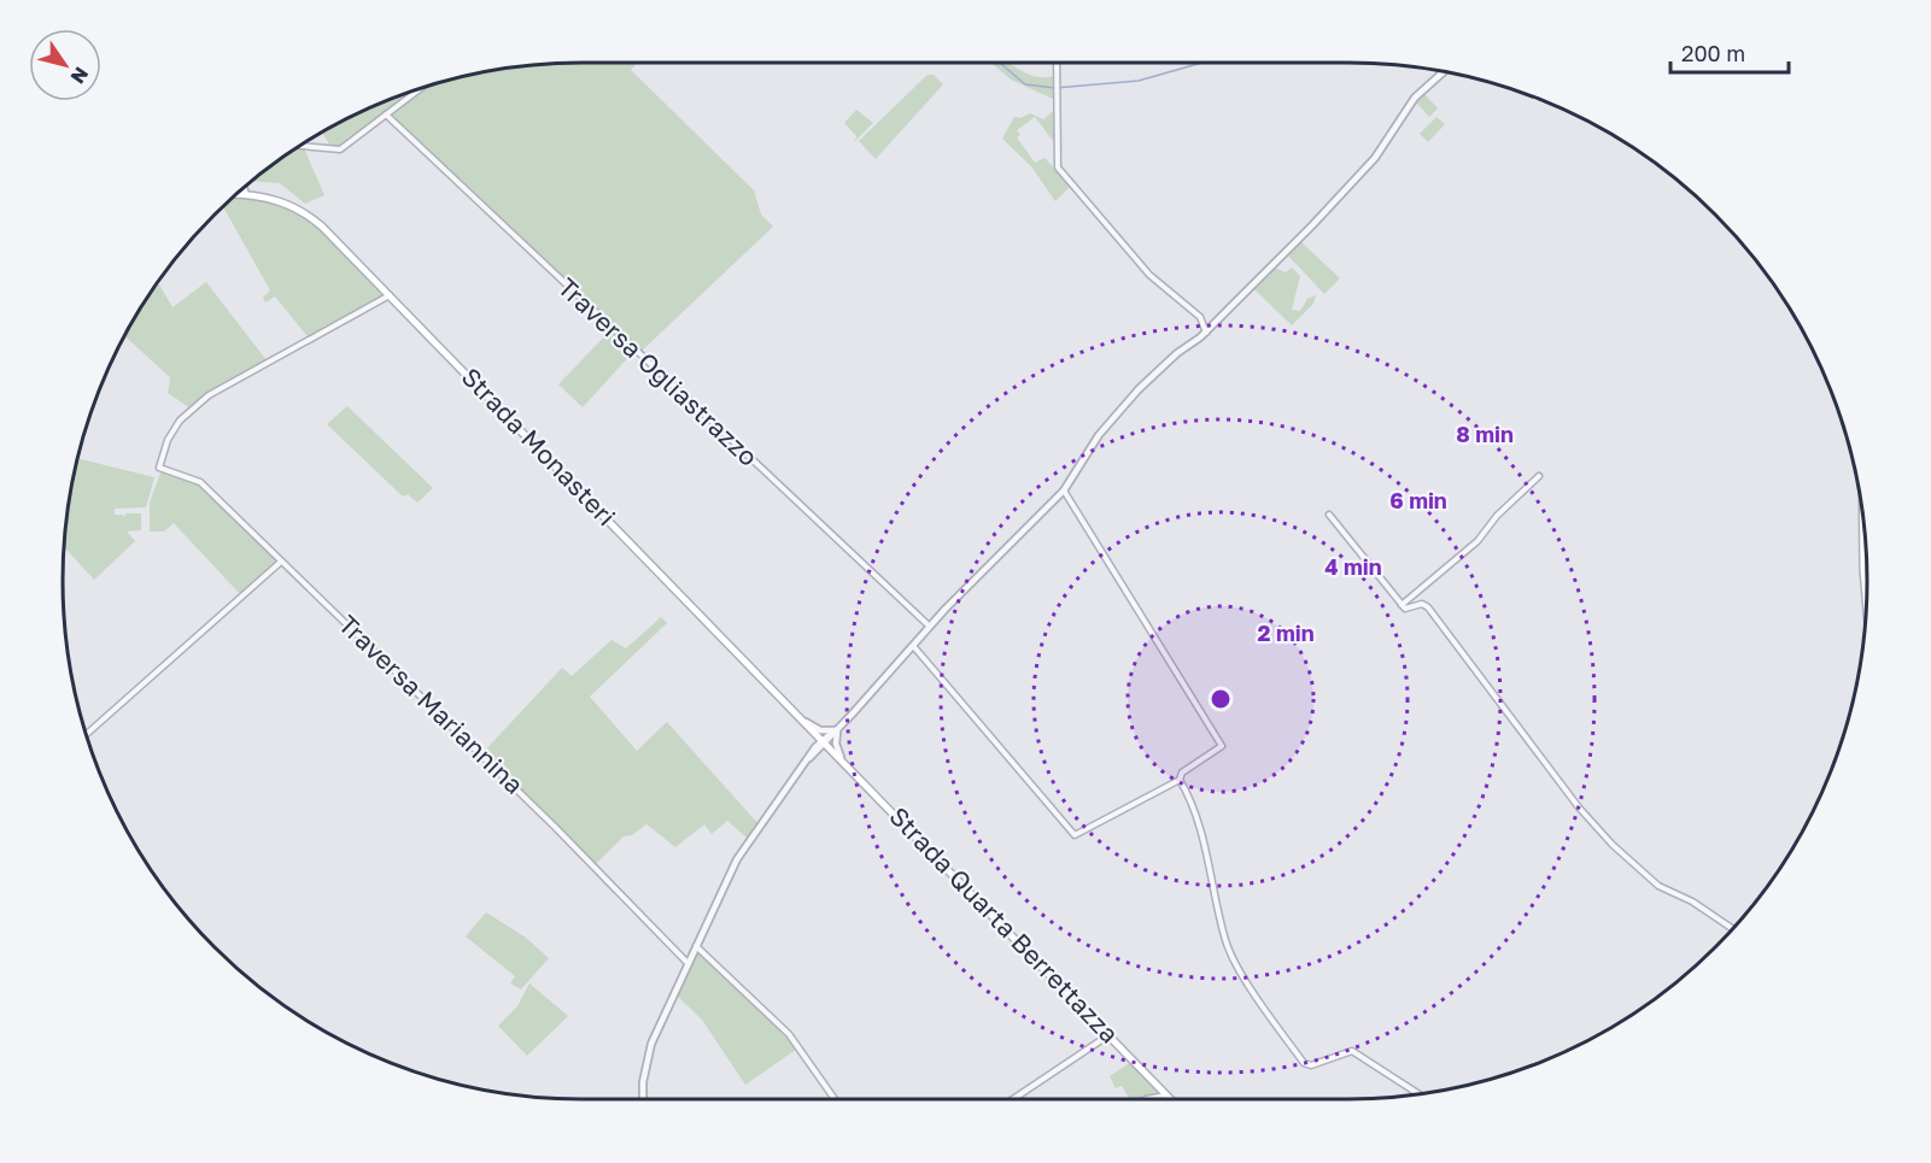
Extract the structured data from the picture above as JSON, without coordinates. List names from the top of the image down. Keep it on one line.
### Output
{"streets":{"main road":["Strada Monasteri","Strada Quarta Berrettazza"],"street":["Traversa Ogliastrazzo","Traversa Mariannina"]},"crossings":[["Strada Monasteri","Traversa Mariannina"],["Strada Monasteri","Strada Quarta Berrettazza"]],"scale_bar":"200 m","north":"bottom right","rings":["8 min","6 min","4 min","2 min"]}
